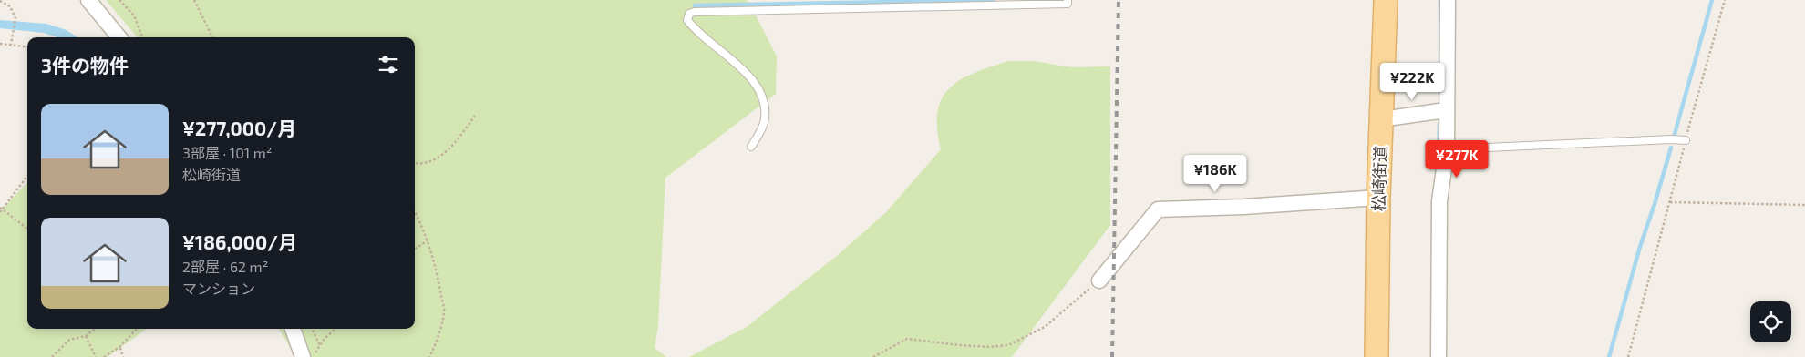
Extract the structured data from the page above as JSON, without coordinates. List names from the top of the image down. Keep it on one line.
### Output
{"streets":{"main road":["松崎街道"]},"page":{"heading":"3件の物件","price":["¥222K","¥277K","¥186K"],"list":[{"name":"¥277,000/月","note":"3部屋 · 101 m² · 松崎街道"},{"name":"¥186,000/月","note":"2部屋 · 62 m² · マンション"}]}}
